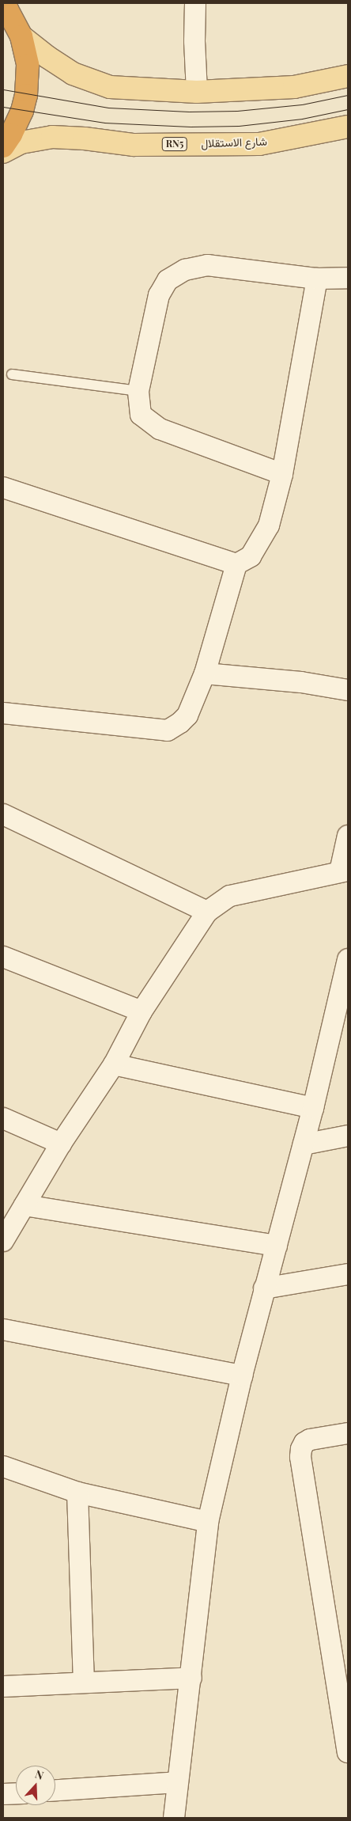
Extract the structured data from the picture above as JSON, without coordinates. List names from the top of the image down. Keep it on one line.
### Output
{"streets":{"main road":["شارع الاستقلال","RN5"]},"north":"top"}
